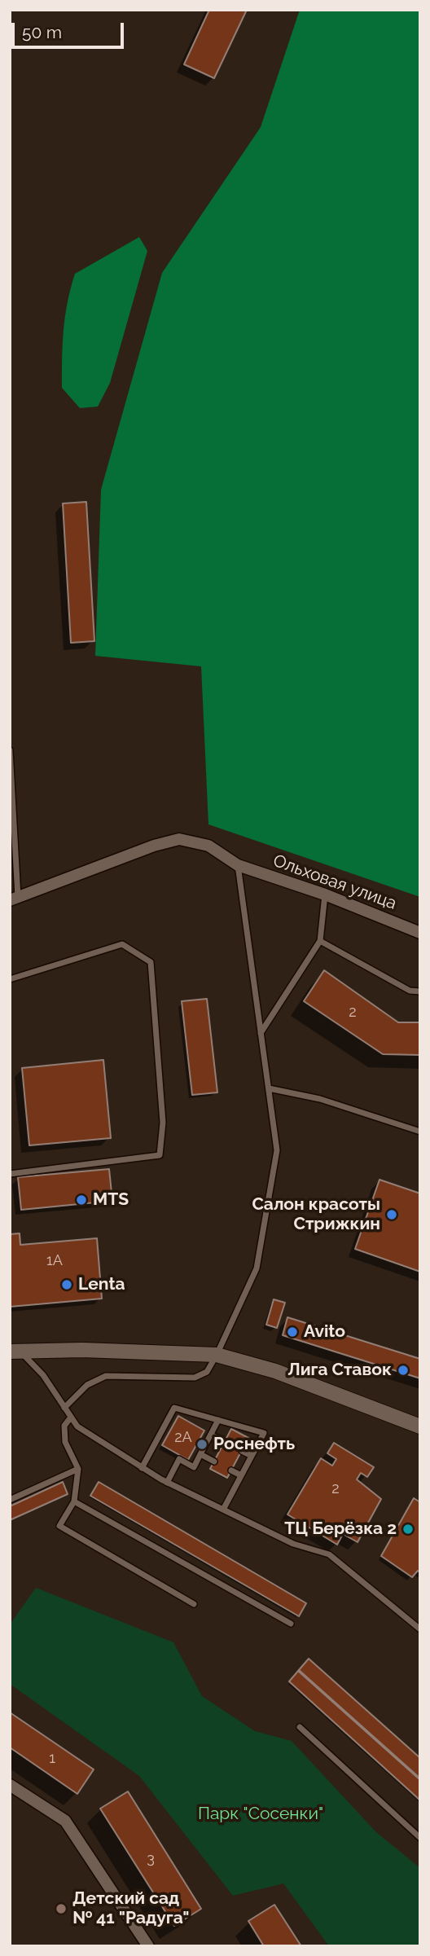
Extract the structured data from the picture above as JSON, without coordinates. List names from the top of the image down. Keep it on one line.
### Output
{"streets":{"street":["Ольховая улица"]},"parks":["Парк \"Сосенки\""],"places":["MTS","Салон красоты Стрижкин","Lenta","Avito","Лига Ставок","Роснефть","ТЦ Берёзка 2","Детский сад № 41 \"Радуга\""],"house_numbers":["2","1А","2А","2","1","3"],"scale_bar":"50 m"}
